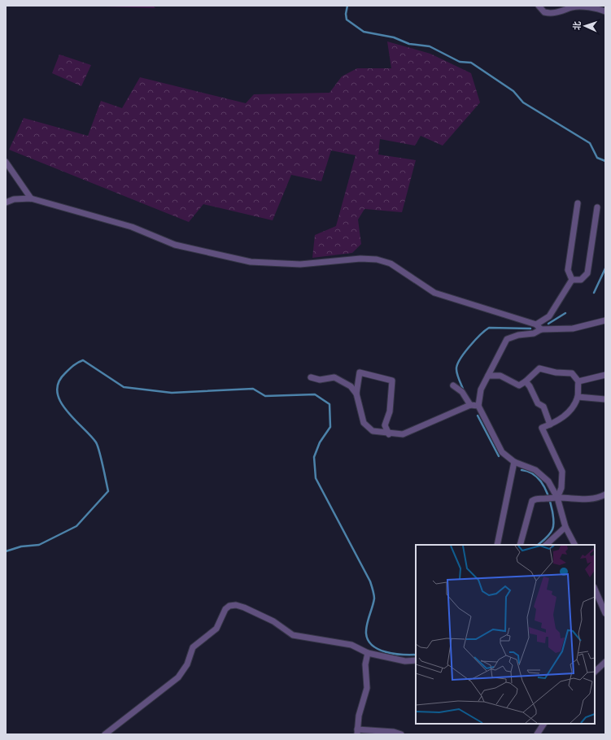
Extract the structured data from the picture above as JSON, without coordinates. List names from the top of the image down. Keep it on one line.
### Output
{"north":"left"}
